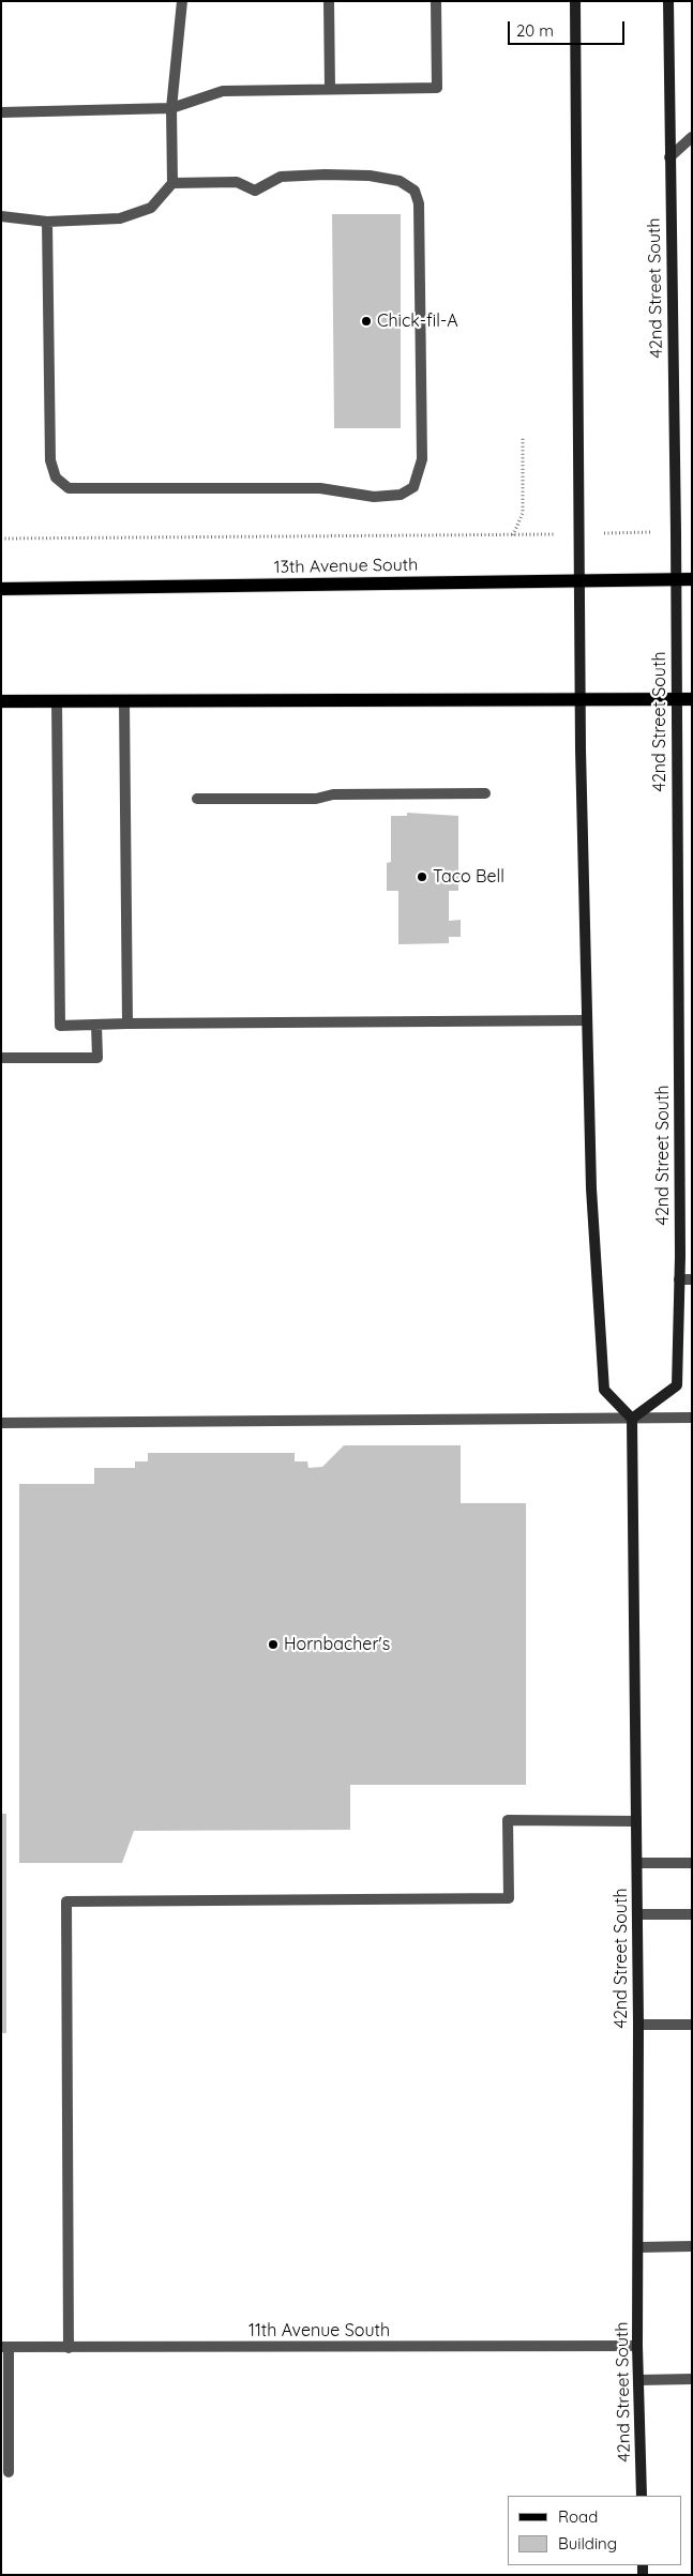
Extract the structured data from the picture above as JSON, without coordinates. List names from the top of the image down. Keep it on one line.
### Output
{"streets":{"main road":["42nd Street South","13th Avenue South"],"street":["11th Avenue South"]},"crossings":[["42nd Street South","13th Avenue South"],["42nd Street South","11th Avenue South"]],"places":["Chick-fil-A","Taco Bell","Hornbacher's"],"legend":["Road","Building"],"scale_bar":"20 m"}
